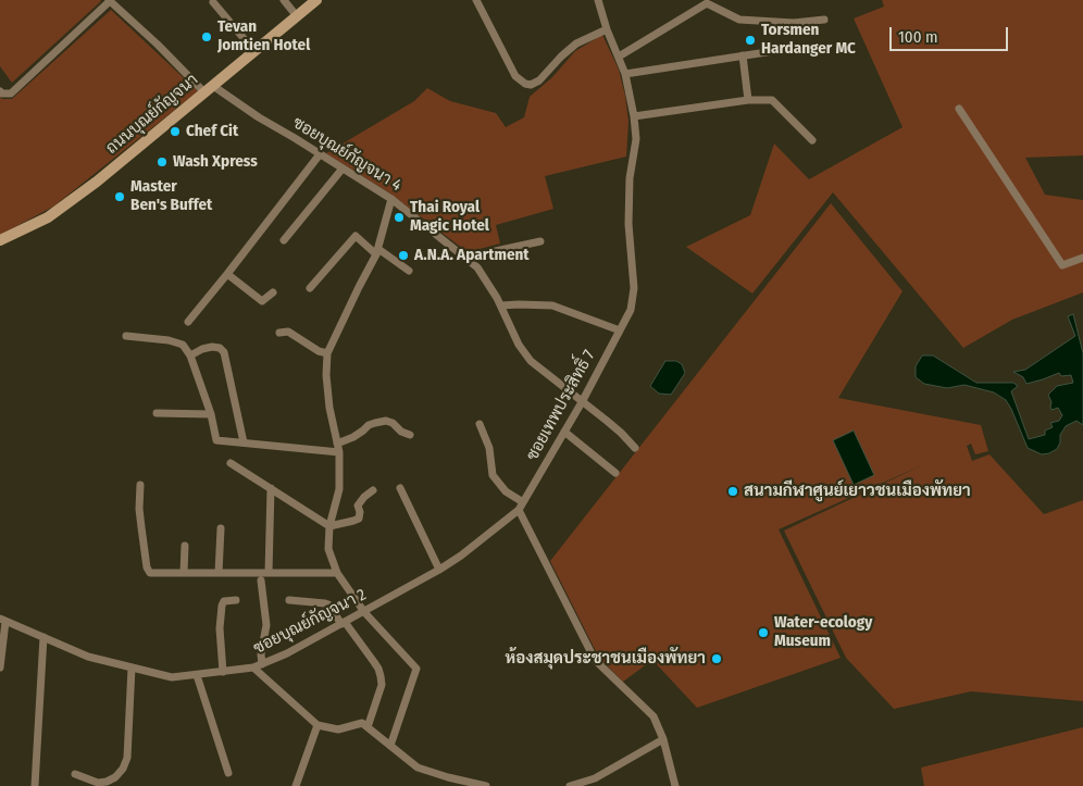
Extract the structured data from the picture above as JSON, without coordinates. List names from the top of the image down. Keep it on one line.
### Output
{"streets":{"street":["ถนนบุณย์กัญจนา","ซอยบุณย์กัญจนา 4","ซอยเทพประสิทธิ์ 7","ซอยบุณย์กัญจนา 2"]},"crossings":[["ถนนบุณย์กัญจนา","ซอยบุณย์กัญจนา 4"],["ซอยบุณย์กัญจนา 4","ซอยเทพประสิทธิ์ 7"],["ซอยเทพประสิทธิ์ 7","ซอยบุณย์กัญจนา 2"]],"places":["Tevan Jomtien Hotel","Torsmen Hardanger MC","Chef Cit","Wash Xpress","Master Ben's Buffet","Thai Royal Magic Hotel","A.N.A. Apartment","สนามกีฬาศูนย์เยาวชนเมืองพัทยา","Water-ecology Museum","ห้องสมุดประชาชนเมืองพัทยา"],"scale_bar":"100 m"}
